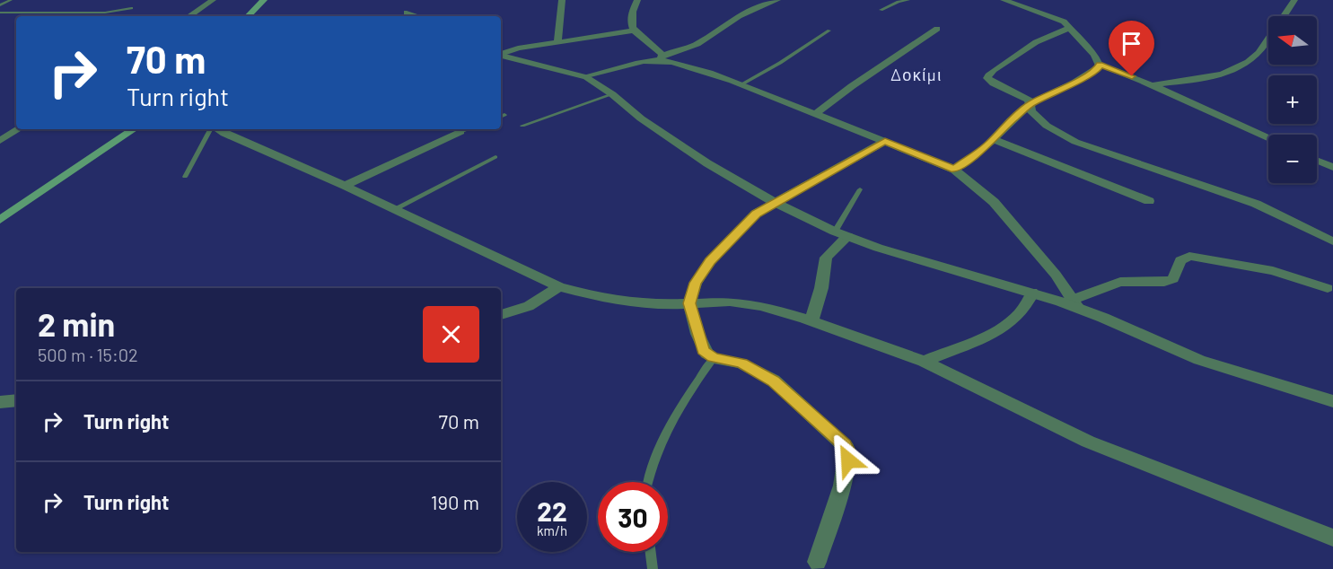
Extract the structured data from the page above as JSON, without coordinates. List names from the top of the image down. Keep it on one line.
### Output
{"districts":["Δοκίμι"],"north":"left","page":{"map_buttons":["+","−"],"turn":["70 m","Turn right"],"heading":["2 min","500 m · 15:02"],"list":[{"name":"Turn right","value":"70 m"},{"name":"Turn right","value":"190 m"}],"speed":"22 km/h","limit":"30"}}
